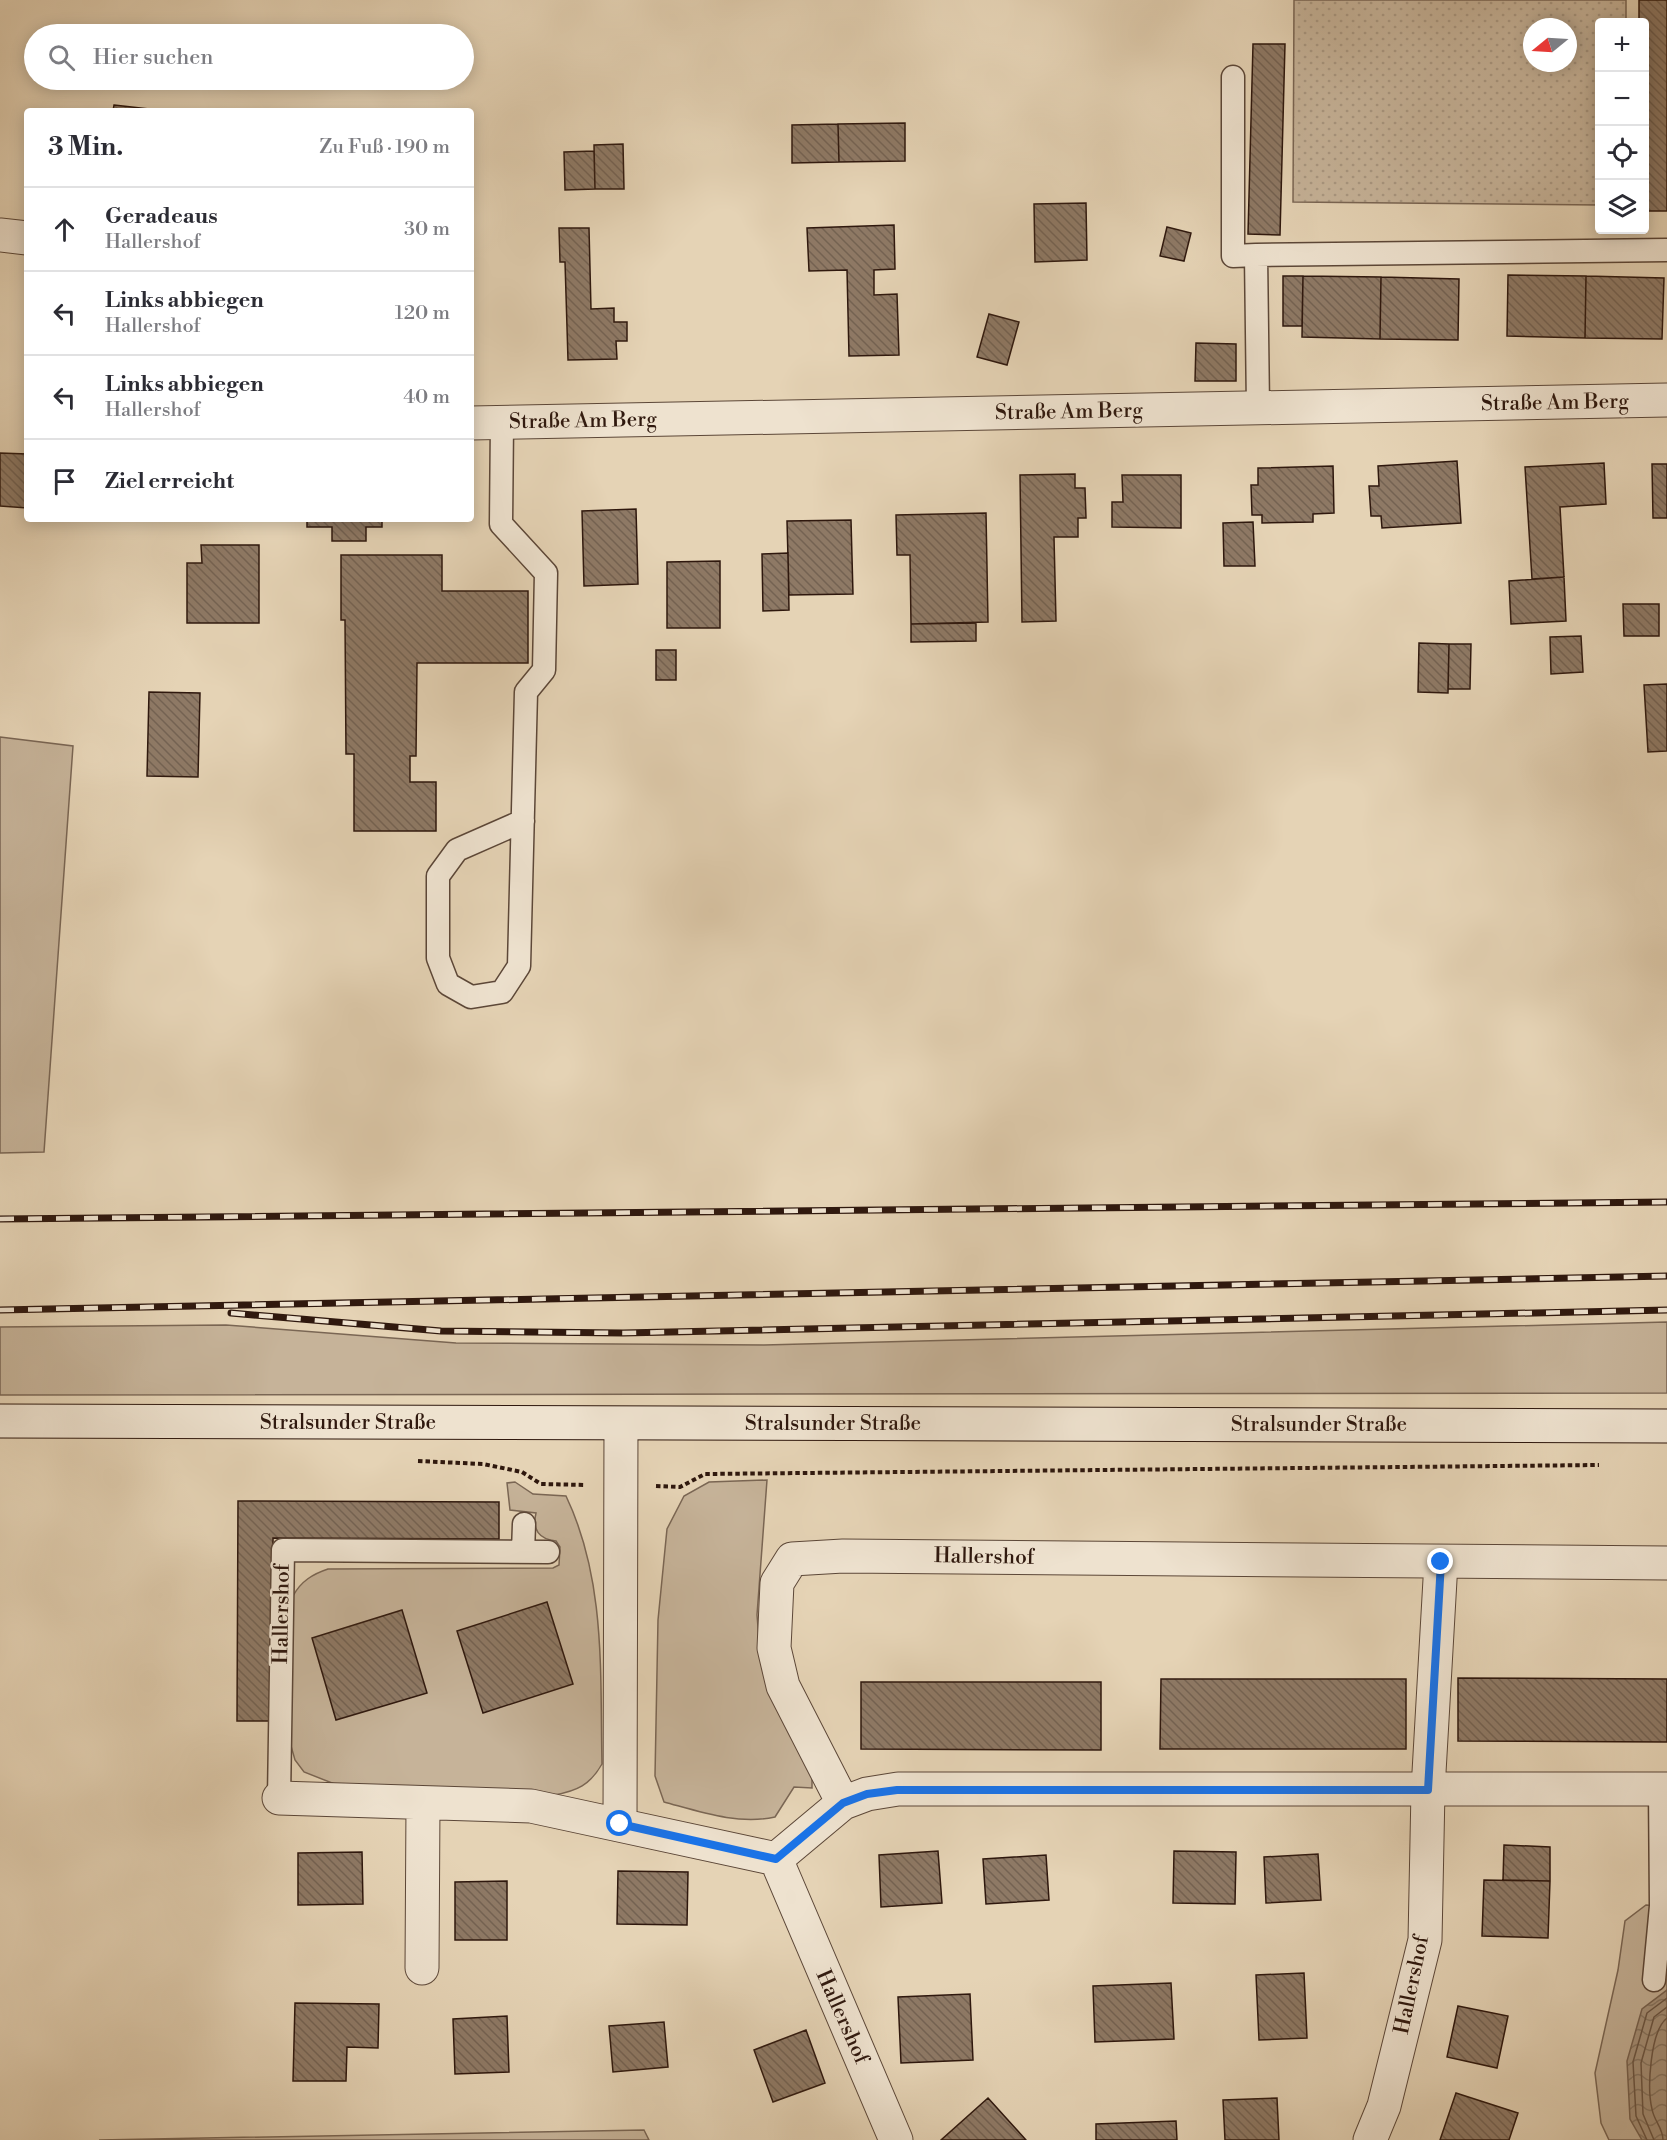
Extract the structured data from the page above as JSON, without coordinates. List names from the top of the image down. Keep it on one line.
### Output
{"streets":{"street":["Straße Am Berg","Stralsunder Straße","Hallershof"]},"north":"left","page":{"map_buttons":["+","−"],"search":"Hier suchen","heading":["3 Min.","Zu Fuß · 190 m"],"list":[["Geradeaus","Hallershof","30 m"],["Links abbiegen","Hallershof","120 m"],["Links abbiegen","Hallershof","40 m"],"Ziel erreicht"]}}
